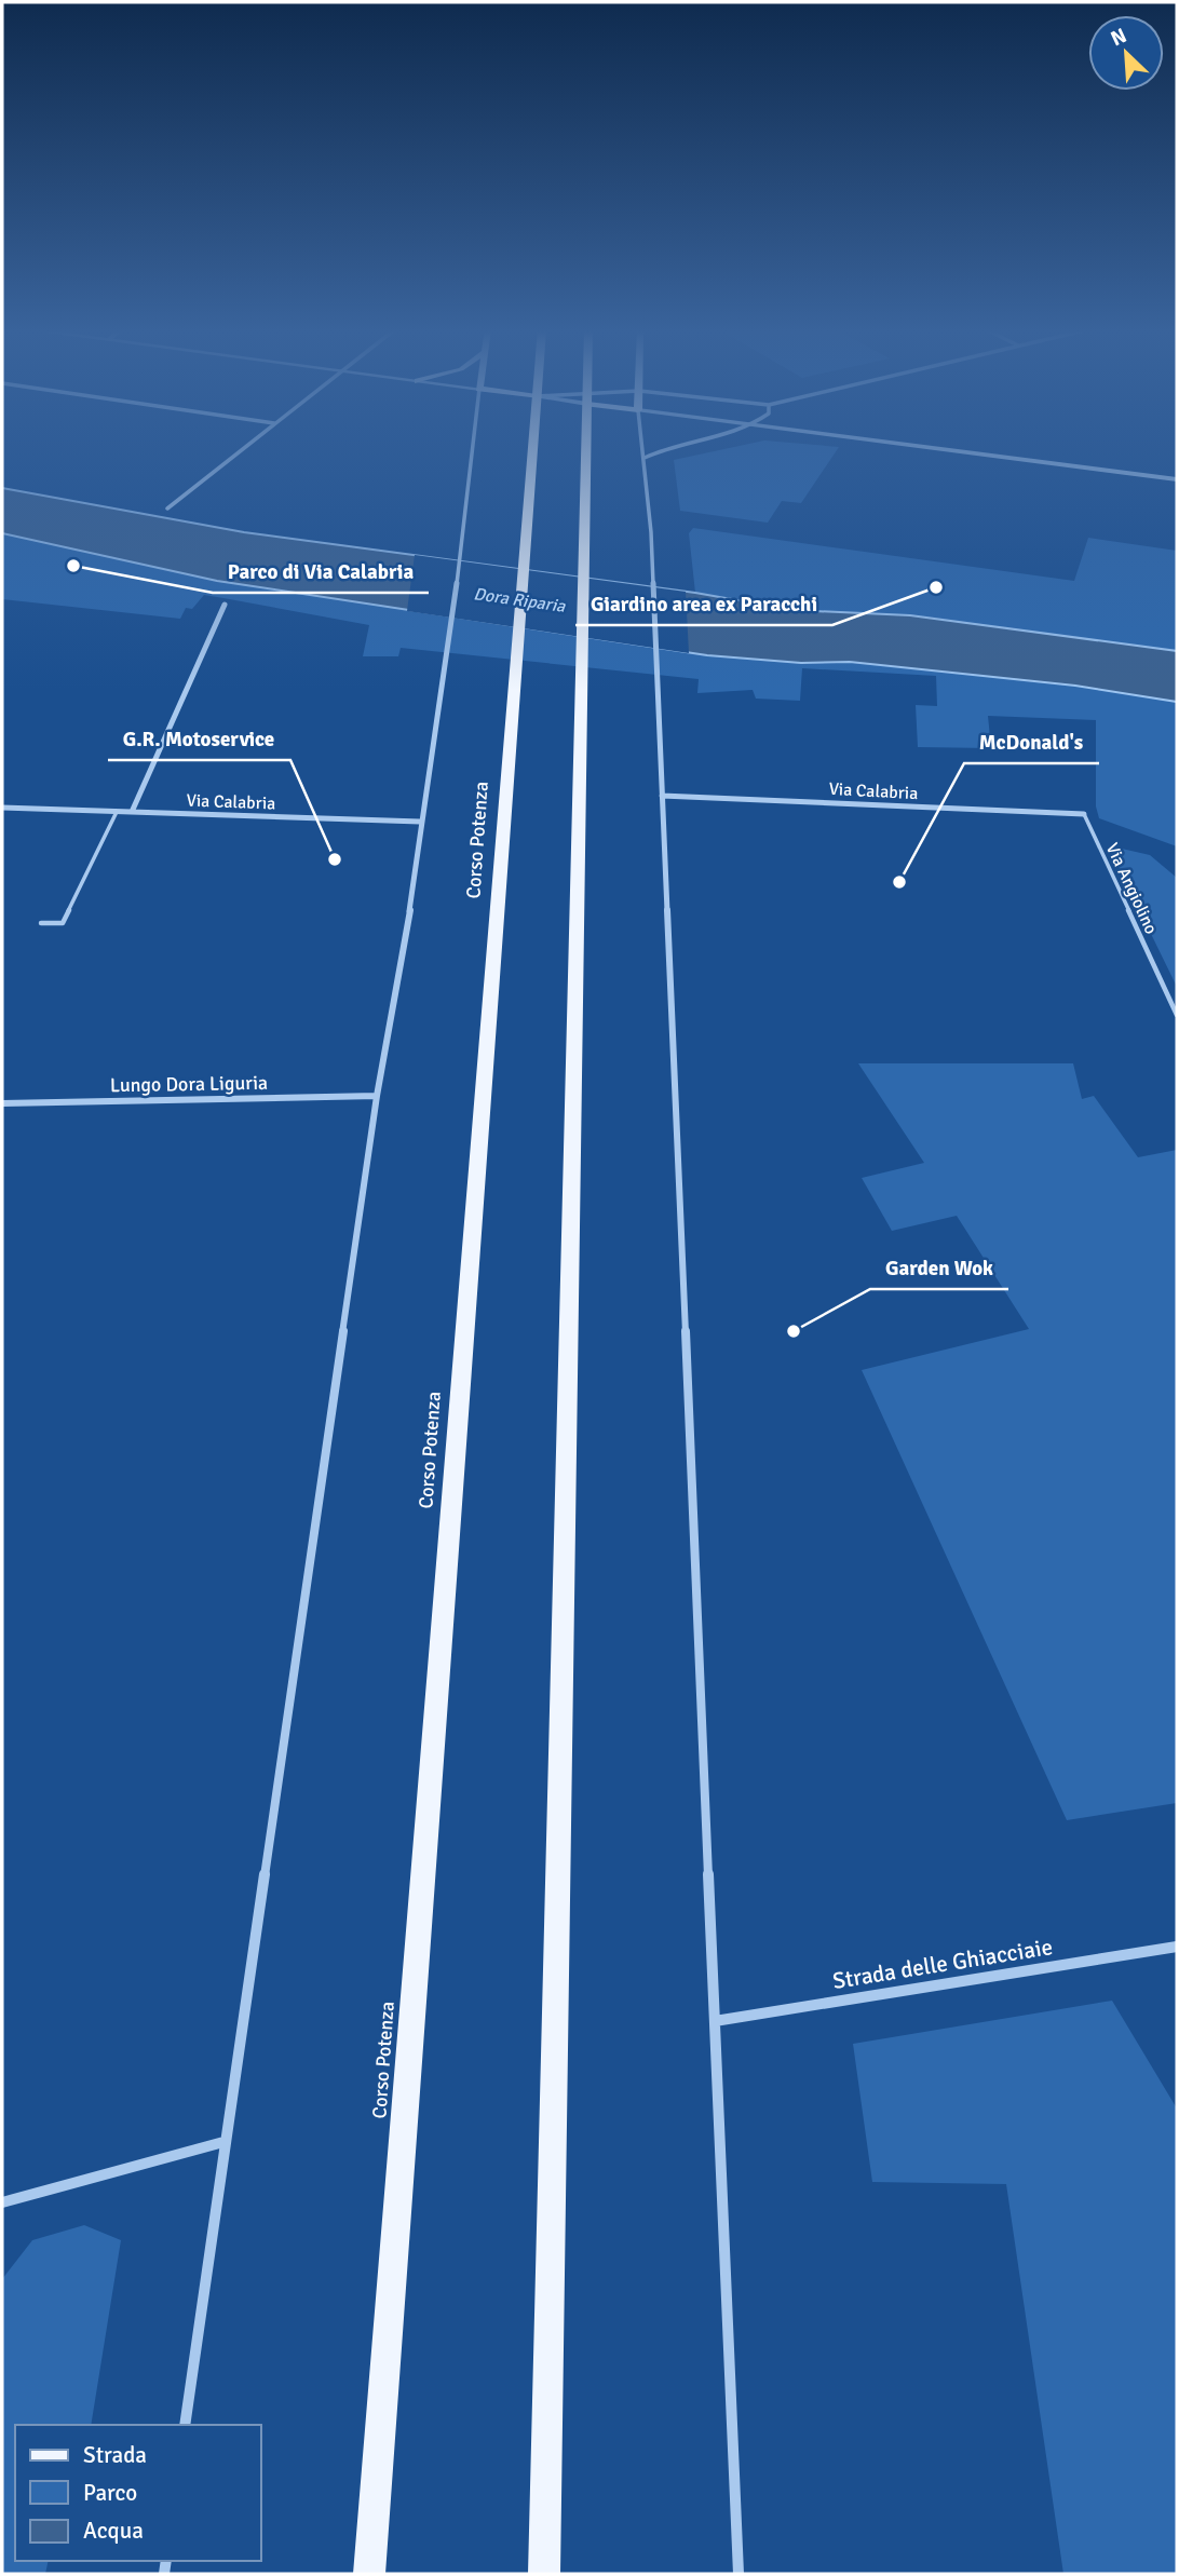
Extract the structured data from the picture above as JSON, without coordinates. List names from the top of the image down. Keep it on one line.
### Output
{"streets":{"main road":["Corso Potenza"],"street":["Via Calabria","Lungo Dora Liguria","Strada delle Ghiacciaie"],"lane":["Via Angiolino"]},"crossings":[["Via Calabria","Via Angiolino"]],"water":["Dora Riparia"],"places":["Parco di Via Calabria","Giardino area ex Paracchi","G.R. Motoservice","McDonald's","Garden Wok"],"legend":["Strada","Parco","Acqua"],"north":"top left"}
